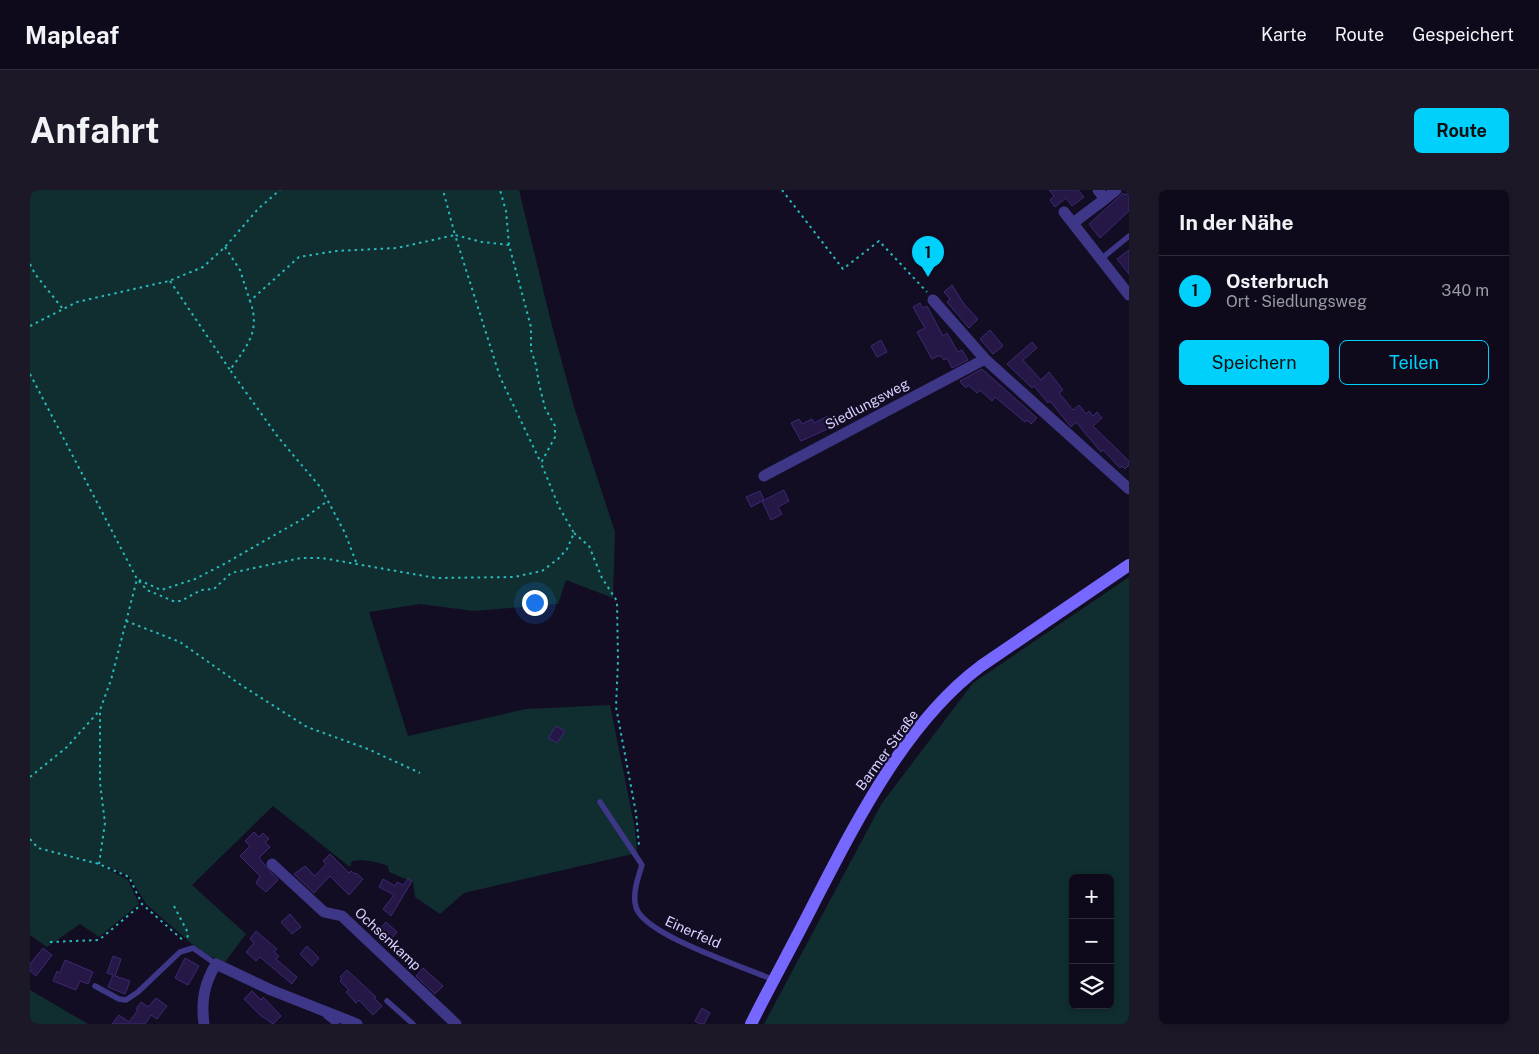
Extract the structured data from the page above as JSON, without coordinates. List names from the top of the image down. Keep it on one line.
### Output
{"streets":{"main road":["Barmer Straße"],"street":["Siedlungsweg","Ochsenkamp"],"lane":["Einerfeld"]},"crossings":[["Barmer Straße","Einerfeld"]],"page":{"header":"Mapleaf","nav":["Karte","Route","Gespeichert"],"buttons":["Route",["Speichern","Teilen"]],"title":"Anfahrt","heading":"In der Nähe","pins":"1","list":[{"mark":"1","name":"Osterbruch","note":"Ort · Siedlungsweg","value":"340 m"}],"map_buttons":["+","−"]}}
